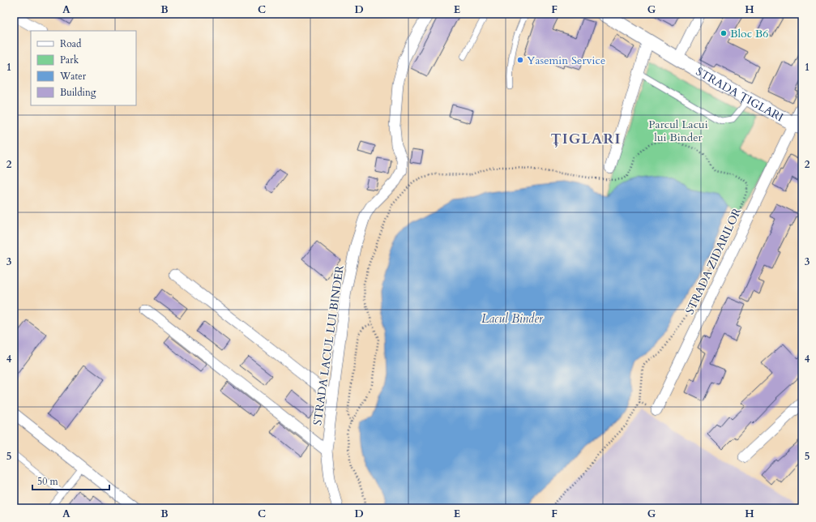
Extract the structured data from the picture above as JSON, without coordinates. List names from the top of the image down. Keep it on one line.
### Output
{"streets":{"street":["STRADA ȚIGLARI","STRADA ZIDARILOR","STRADA LACUL LUI BINDER"]},"crossings":[["STRADA ȚIGLARI","STRADA ZIDARILOR"]],"districts":["ȚIGLARI"],"water":["Lacul Binder"],"parks":["Parcul Lacui lui Binder"],"places":["Bloc B6","Yasemin Service"],"legend":["Road","Park","Water","Building"],"scale_bar":"50 m","grid":{"columns":["A","B","C","D","E","F","G","H"],"rows":["1","2","3","4","5"]}}
